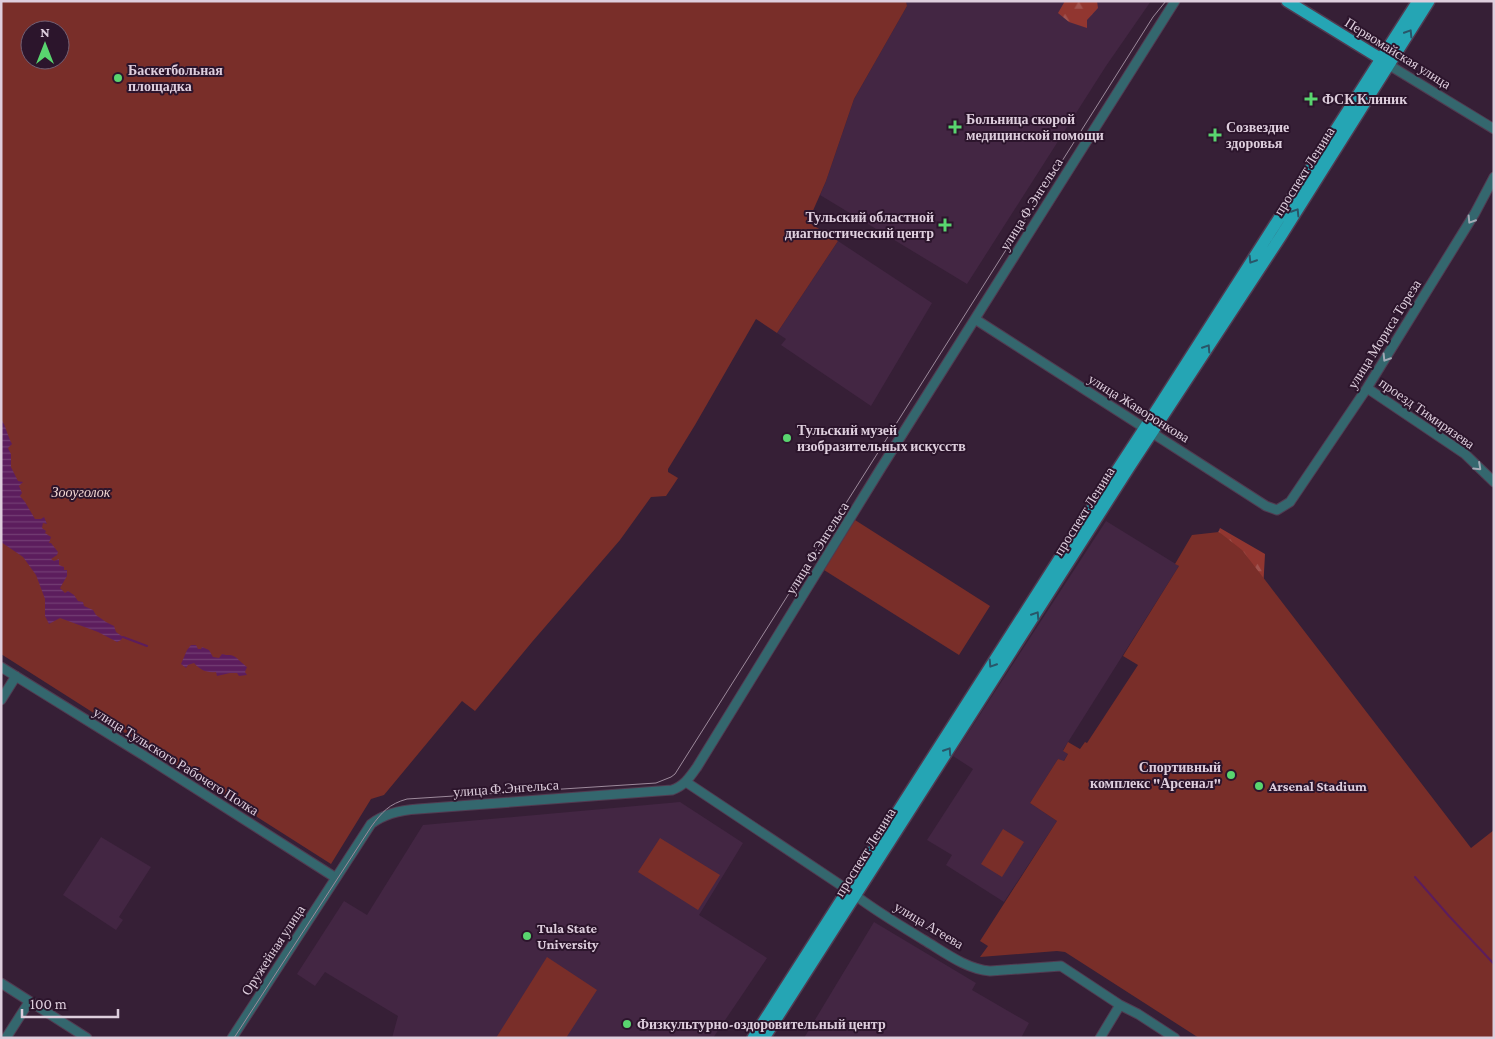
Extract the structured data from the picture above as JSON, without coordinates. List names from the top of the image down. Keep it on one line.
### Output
{"streets":{"main road":["Первомайская улица","проспект Ленина"],"street":["улица Ф.Энгельса","улица Мориса Тореза","улица Жаворонкова","проезд Тимирязева","улица Тульского Рабочего Полка","улица Агеева","Оружейная улица"]},"crossings":[["Первомайская улица","проспект Ленина"],["проспект Ленина","улица Жаворонкова"],["проспект Ленина","улица Агеева"],["улица Ф.Энгельса","улица Жаворонкова"],["улица Ф.Энгельса","улица Тульского Рабочего Полка"],["улица Ф.Энгельса","улица Агеева"],["улица Ф.Энгельса","Оружейная улица"],["улица Мориса Тореза","улица Жаворонкова"],["улица Мориса Тореза","проезд Тимирязева"],["улица Тульского Рабочего Полка","Оружейная улица"]],"one_way":["улица Мориса Тореза","проезд Тимирязева"],"parks":["Зооуголок"],"places":{"other":["Баскетбольная площадка","Тульский музей изобразительных искусств","Спортивный комплекс \"Арсенал\"","Arsenal Stadium","Tula State University","Физкультурно-оздоровительный центр"],"health":["ФСК Клиник","Больница скорой медицинской помощи","Созвездие здоровья","Тульский областной диагностический центр"]},"scale_bar":"100 m","north":"top"}
